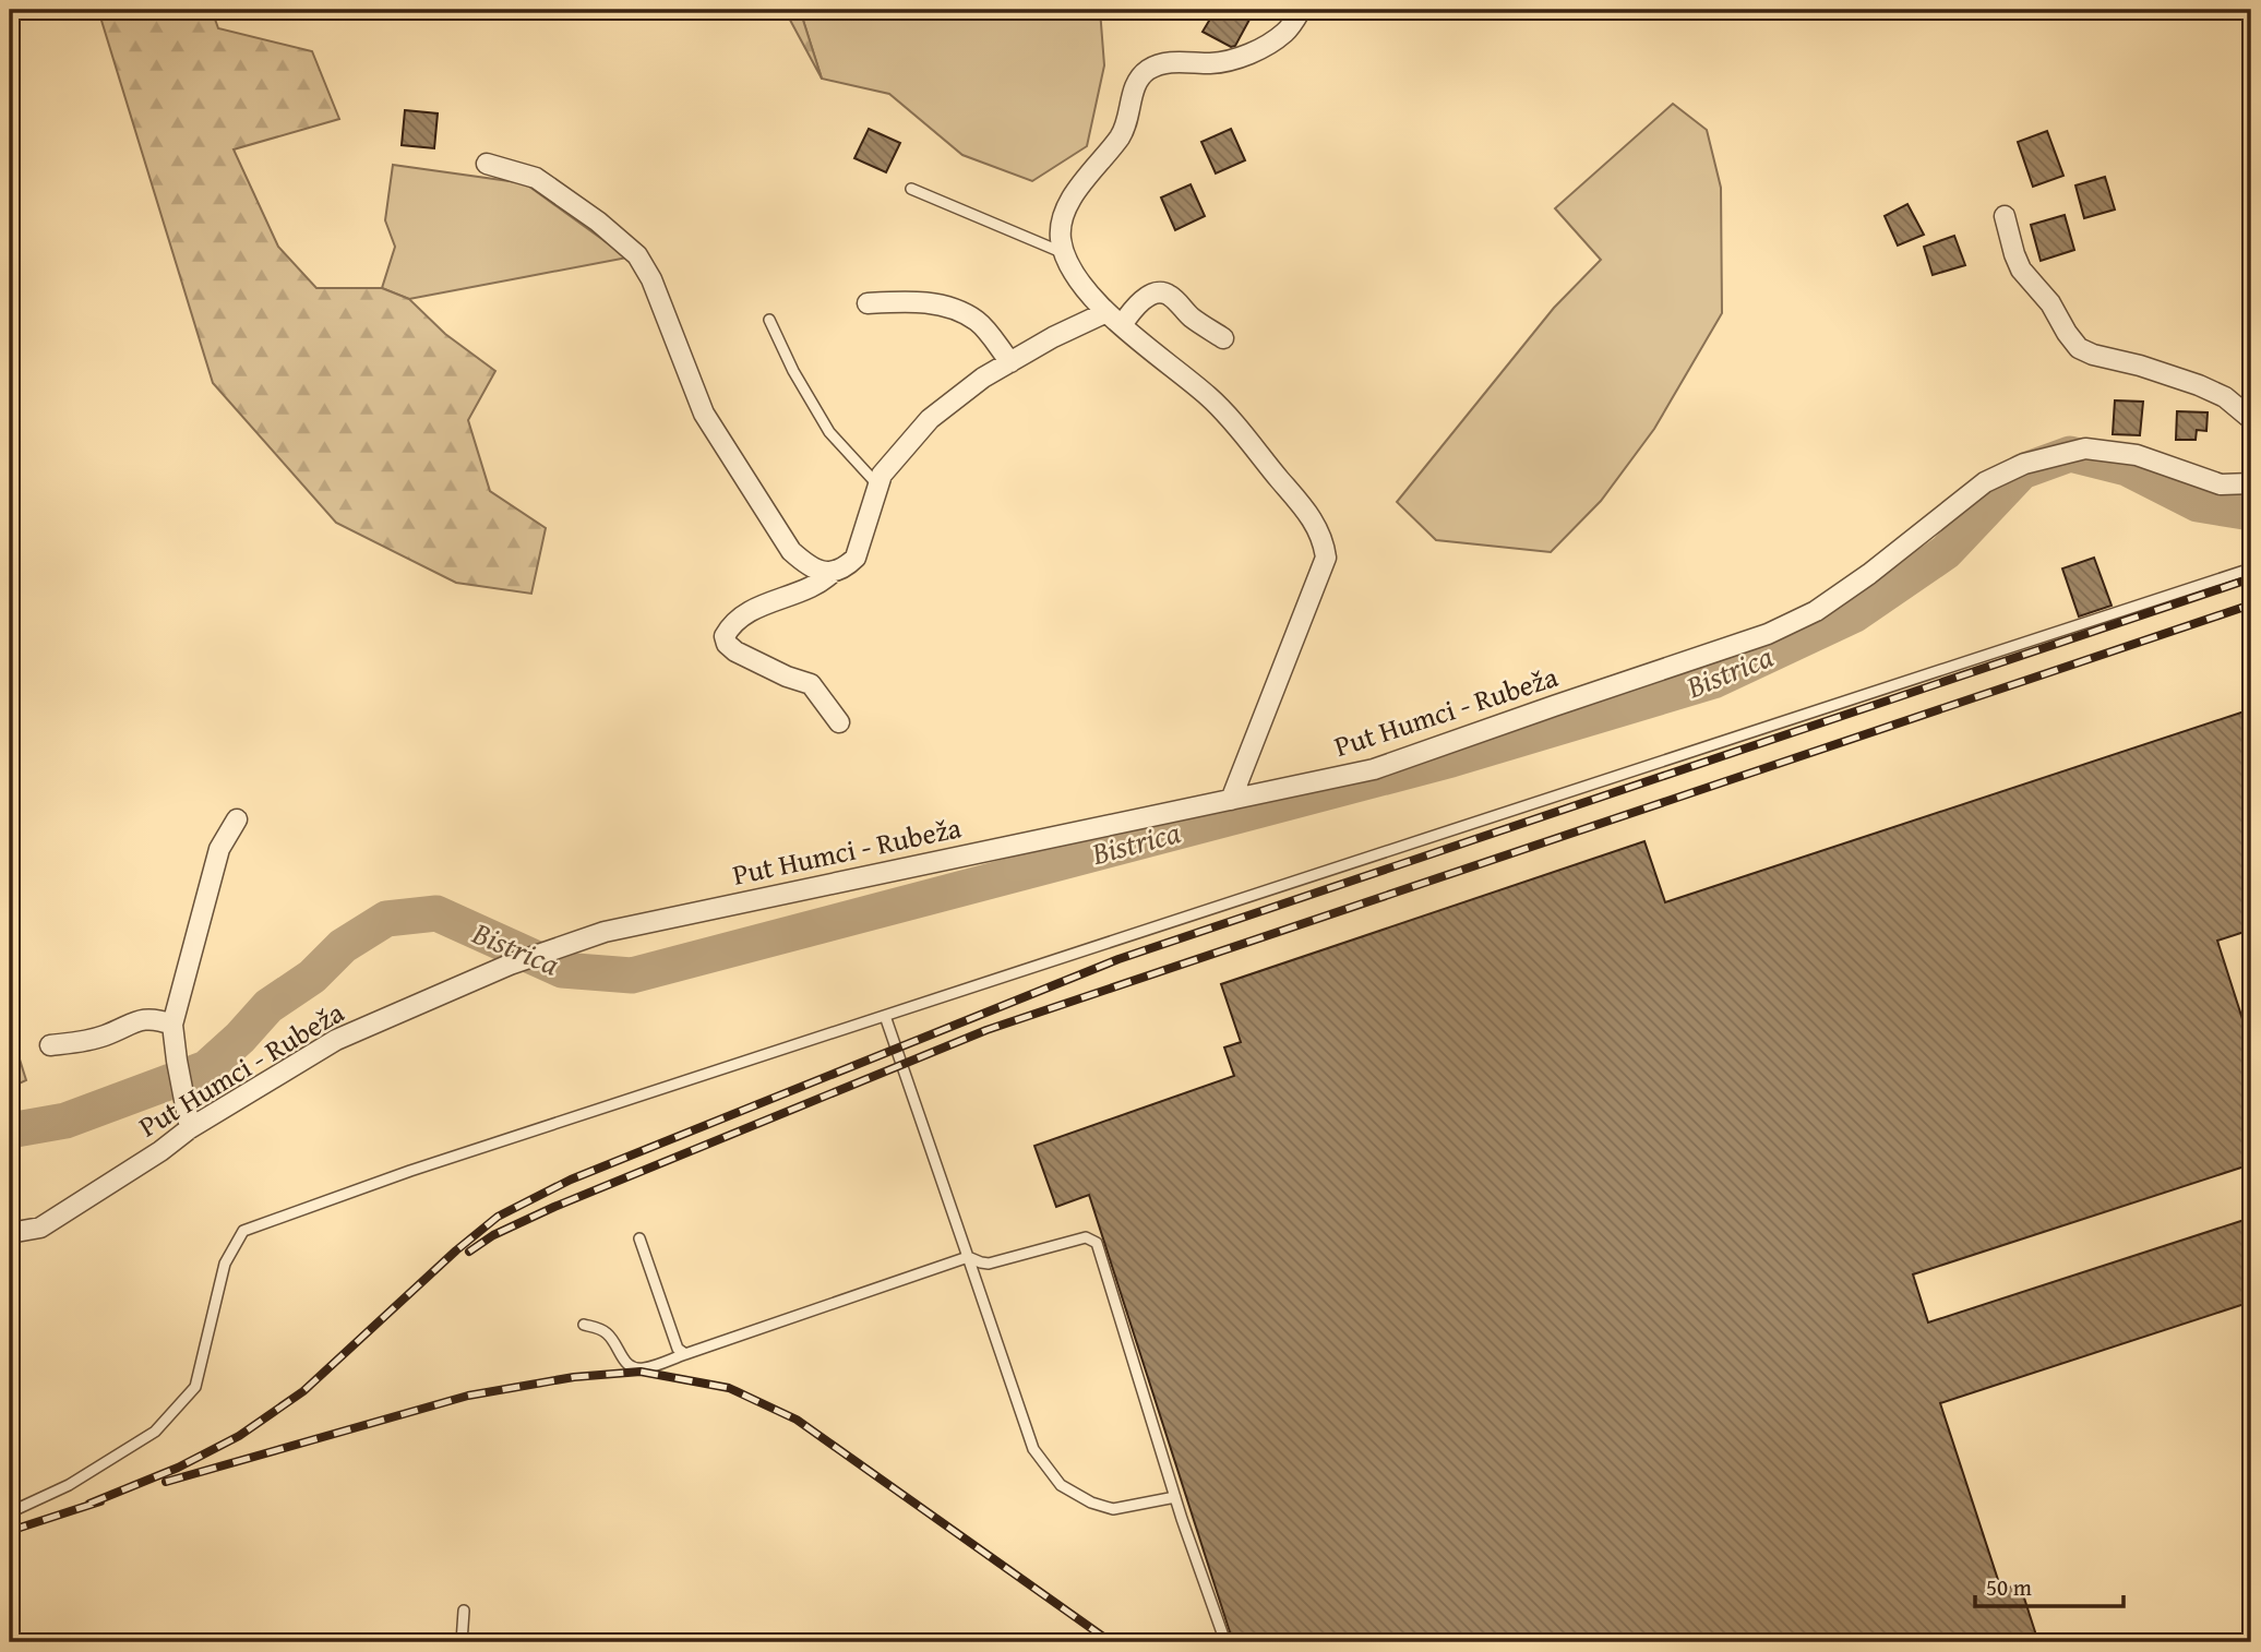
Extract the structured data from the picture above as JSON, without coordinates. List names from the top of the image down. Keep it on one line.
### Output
{"streets":{"street":["Put Humci - Rubeža"]},"water":["Bistrica"],"scale_bar":"50 m"}
